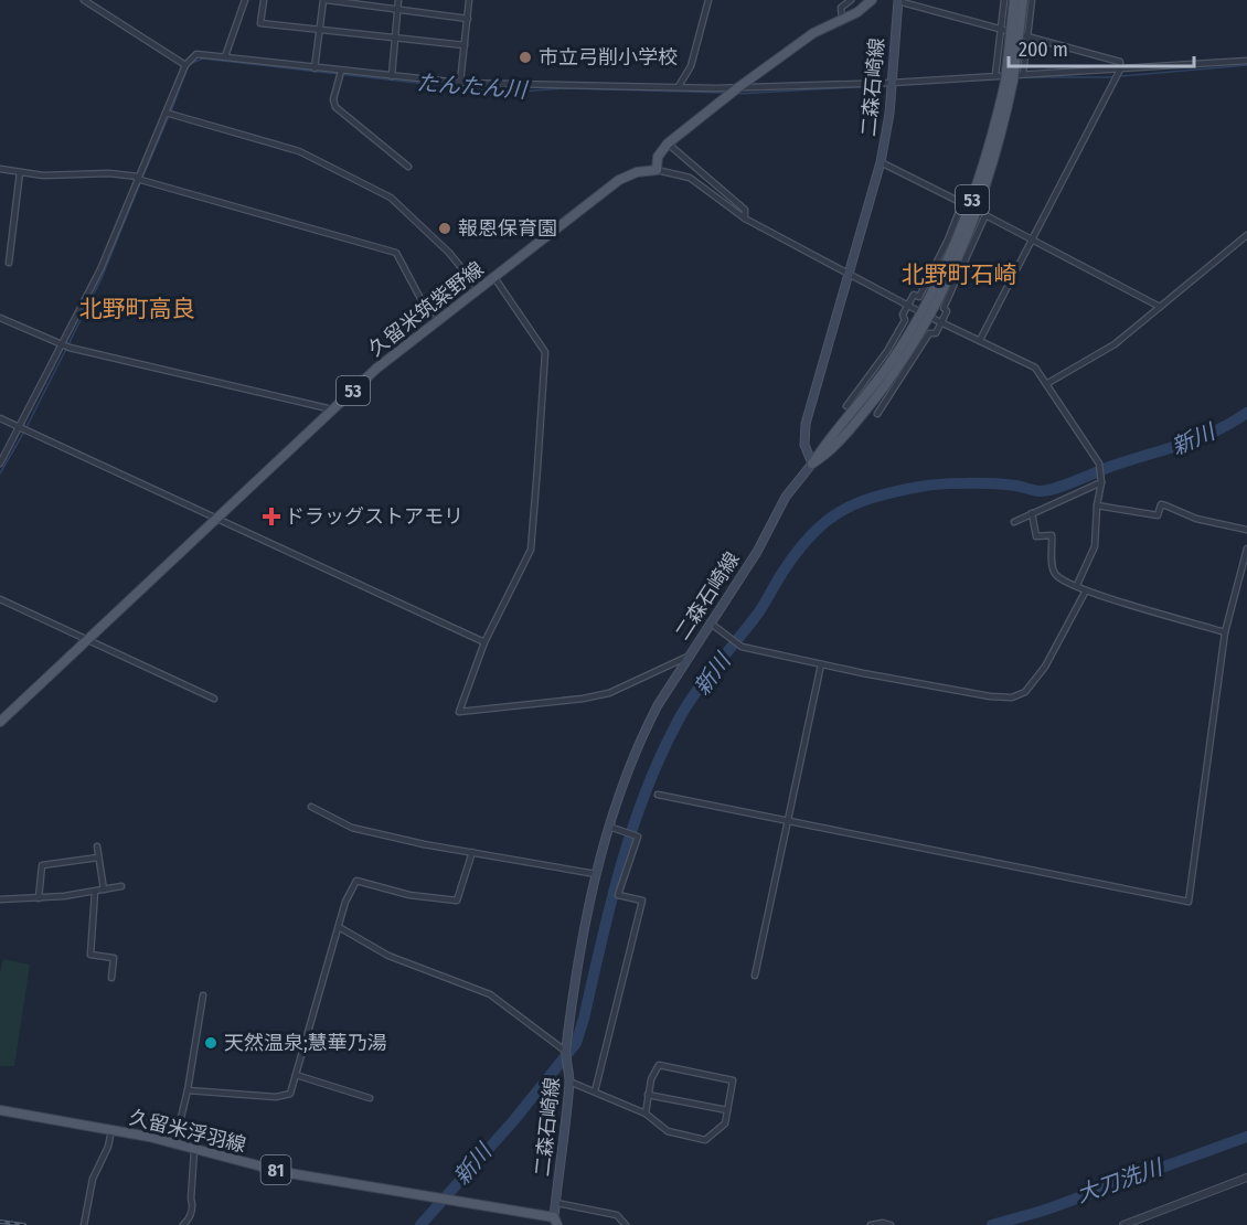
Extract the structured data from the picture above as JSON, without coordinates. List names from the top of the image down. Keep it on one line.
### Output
{"streets":{"main road":["二森石崎線","53","久留米筑紫野線","久留米浮羽線","81"]},"crossings":[["二森石崎線","53"],["二森石崎線","久留米浮羽線"]],"districts":["北野町石崎","北野町高良"],"water":["たんたん川","新川","大刀洗川"],"places":{"other":["市立弓削小学校","報恩保育園","天然温泉;慧華乃湯"],"health":["ドラッグストアモリ"]},"scale_bar":"200 m"}
